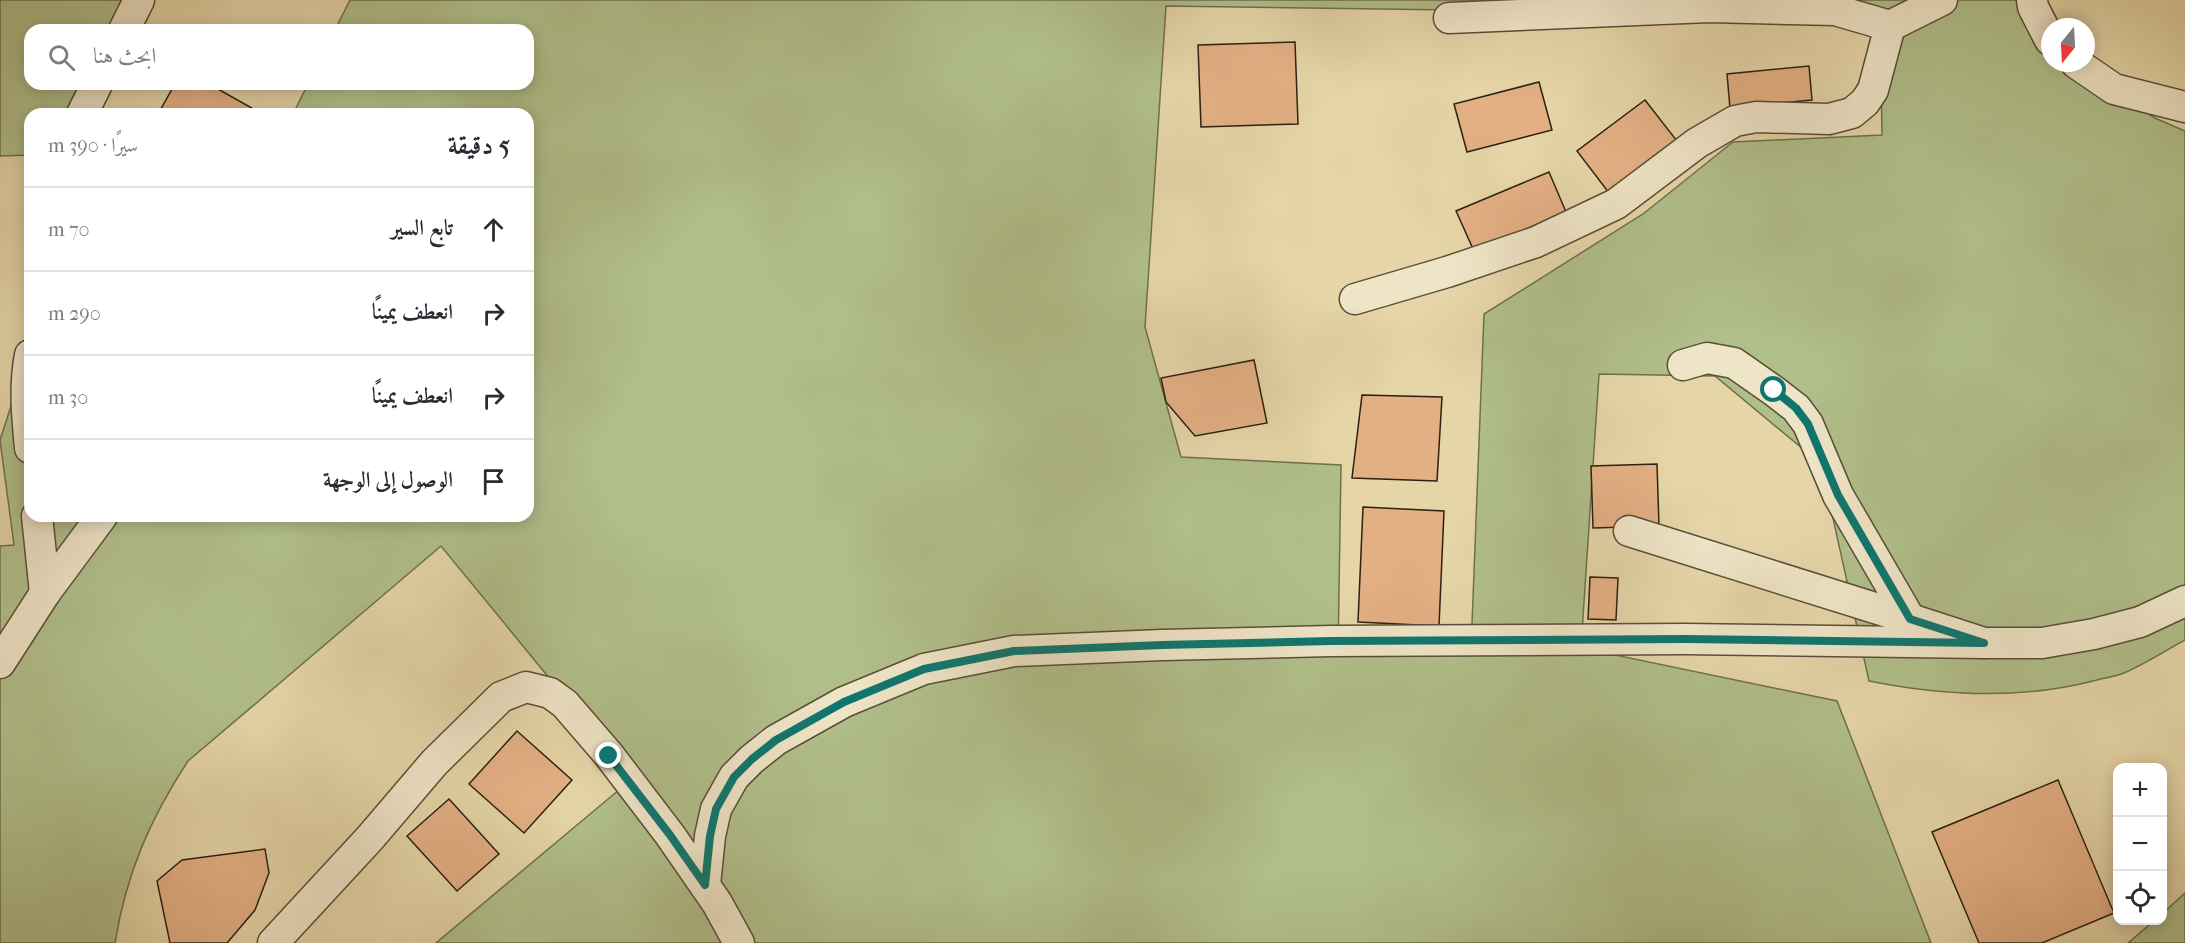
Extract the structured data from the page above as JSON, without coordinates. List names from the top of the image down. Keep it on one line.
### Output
{"north":"bottom","page":{"search":"ابحث هنا","heading":["5 دقيقة","سيرًا · 390 m"],"list":[["تابع السير","70 m"],["انعطف يمينًا","290 m"],["انعطف يمينًا","30 m"],"الوصول إلى الوجهة"],"map_buttons":["+","−"]}}
